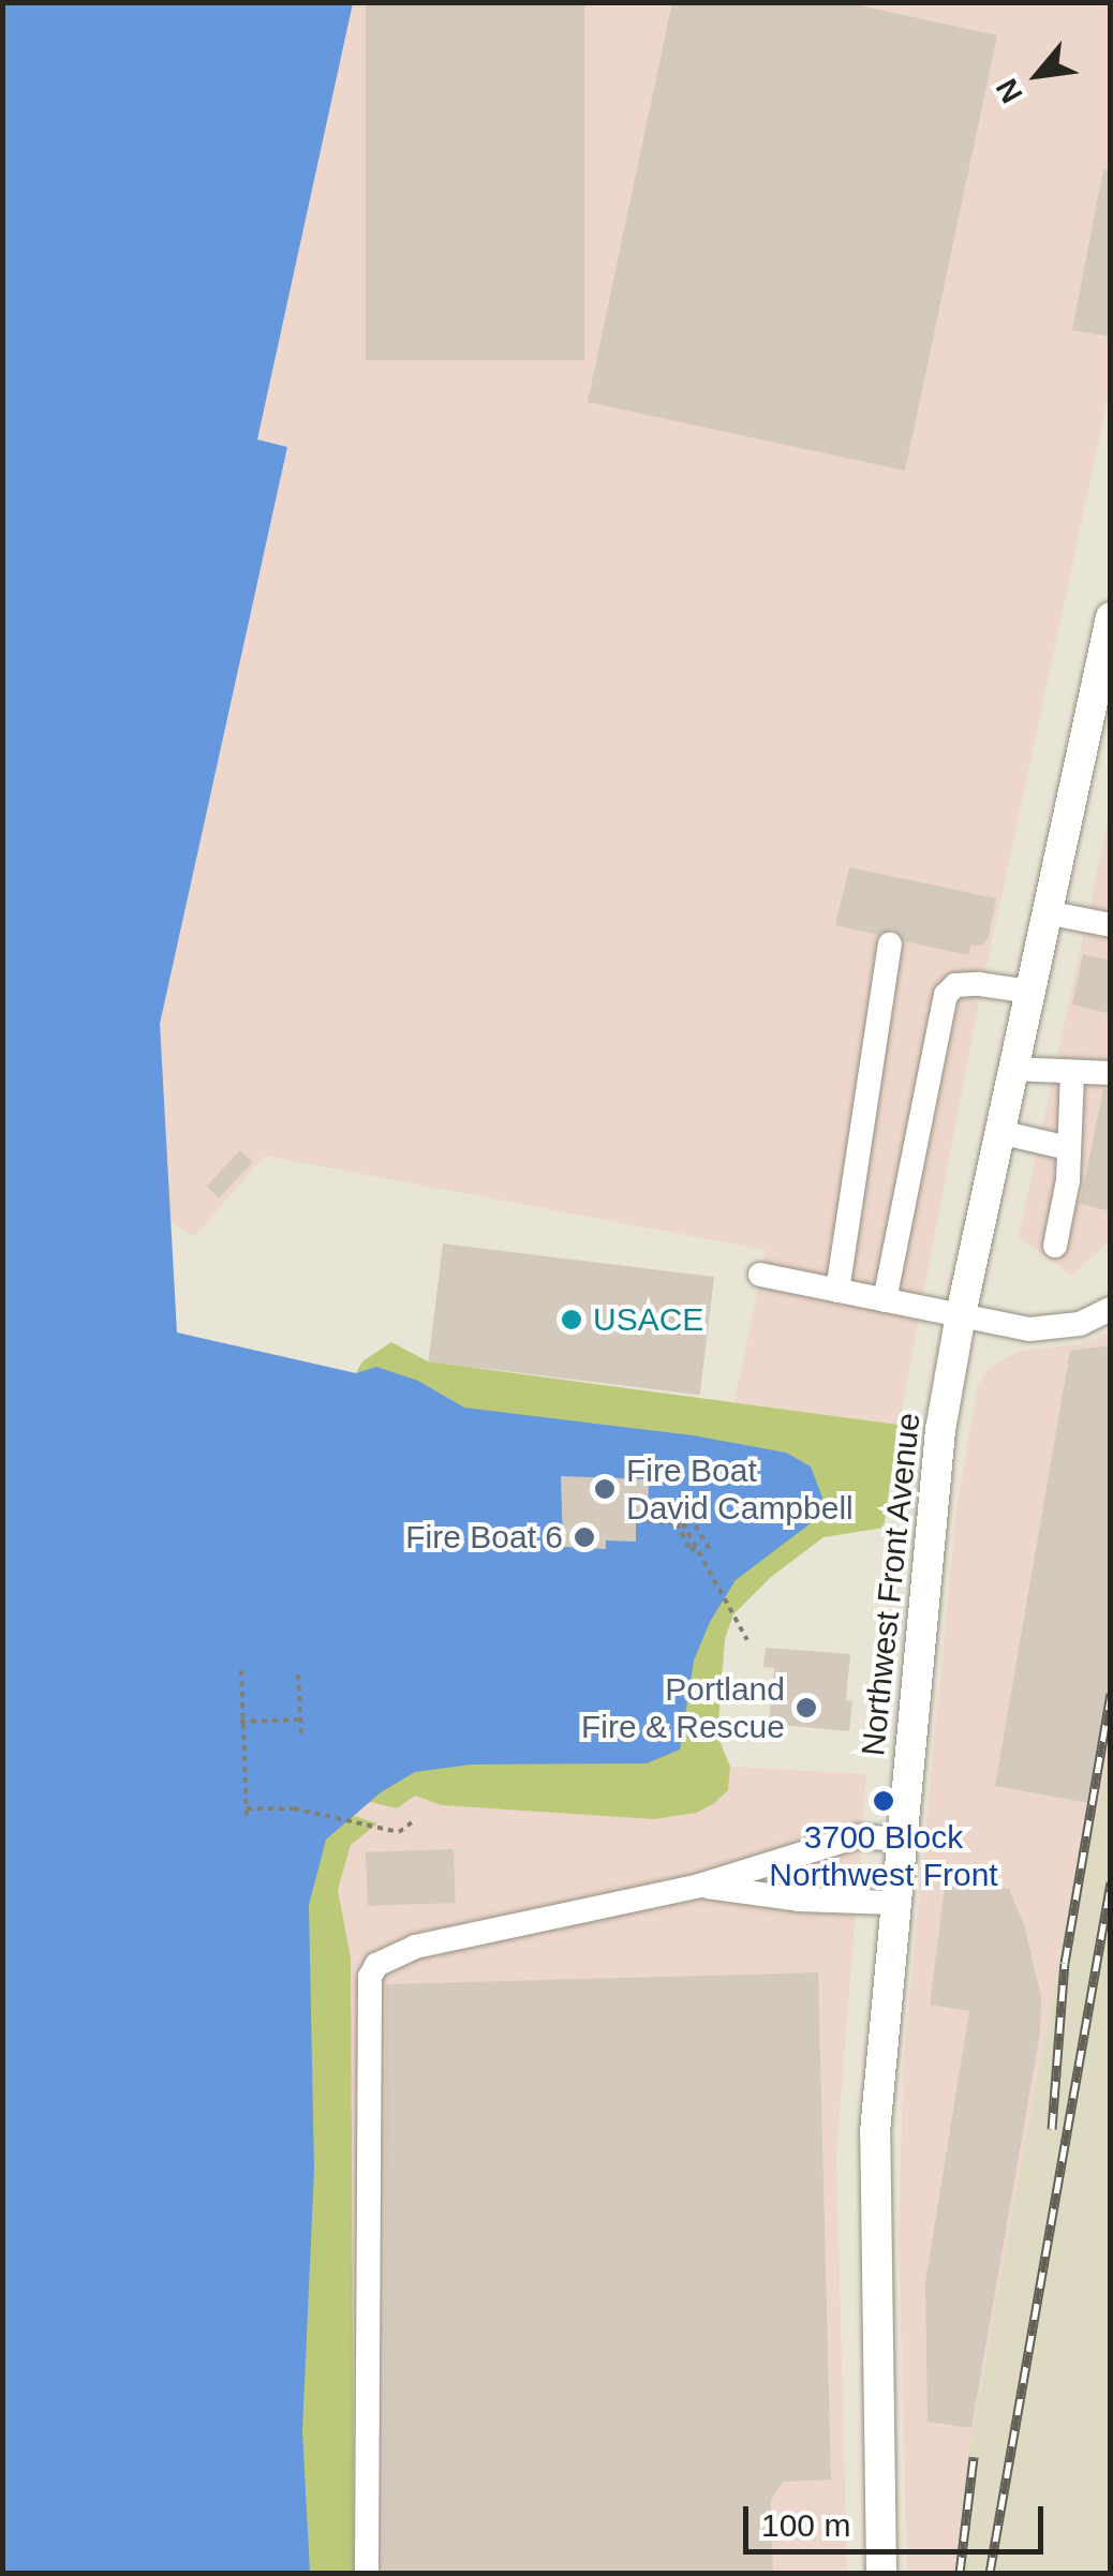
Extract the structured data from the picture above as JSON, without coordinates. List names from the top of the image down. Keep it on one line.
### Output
{"streets":{"main road":["Northwest Front Avenue"]},"places":["USACE","Fire Boat David Campbell","Fire Boat 6","Portland Fire & Rescue","3700 Block Northwest Front"],"scale_bar":"100 m","north":"bottom left"}
